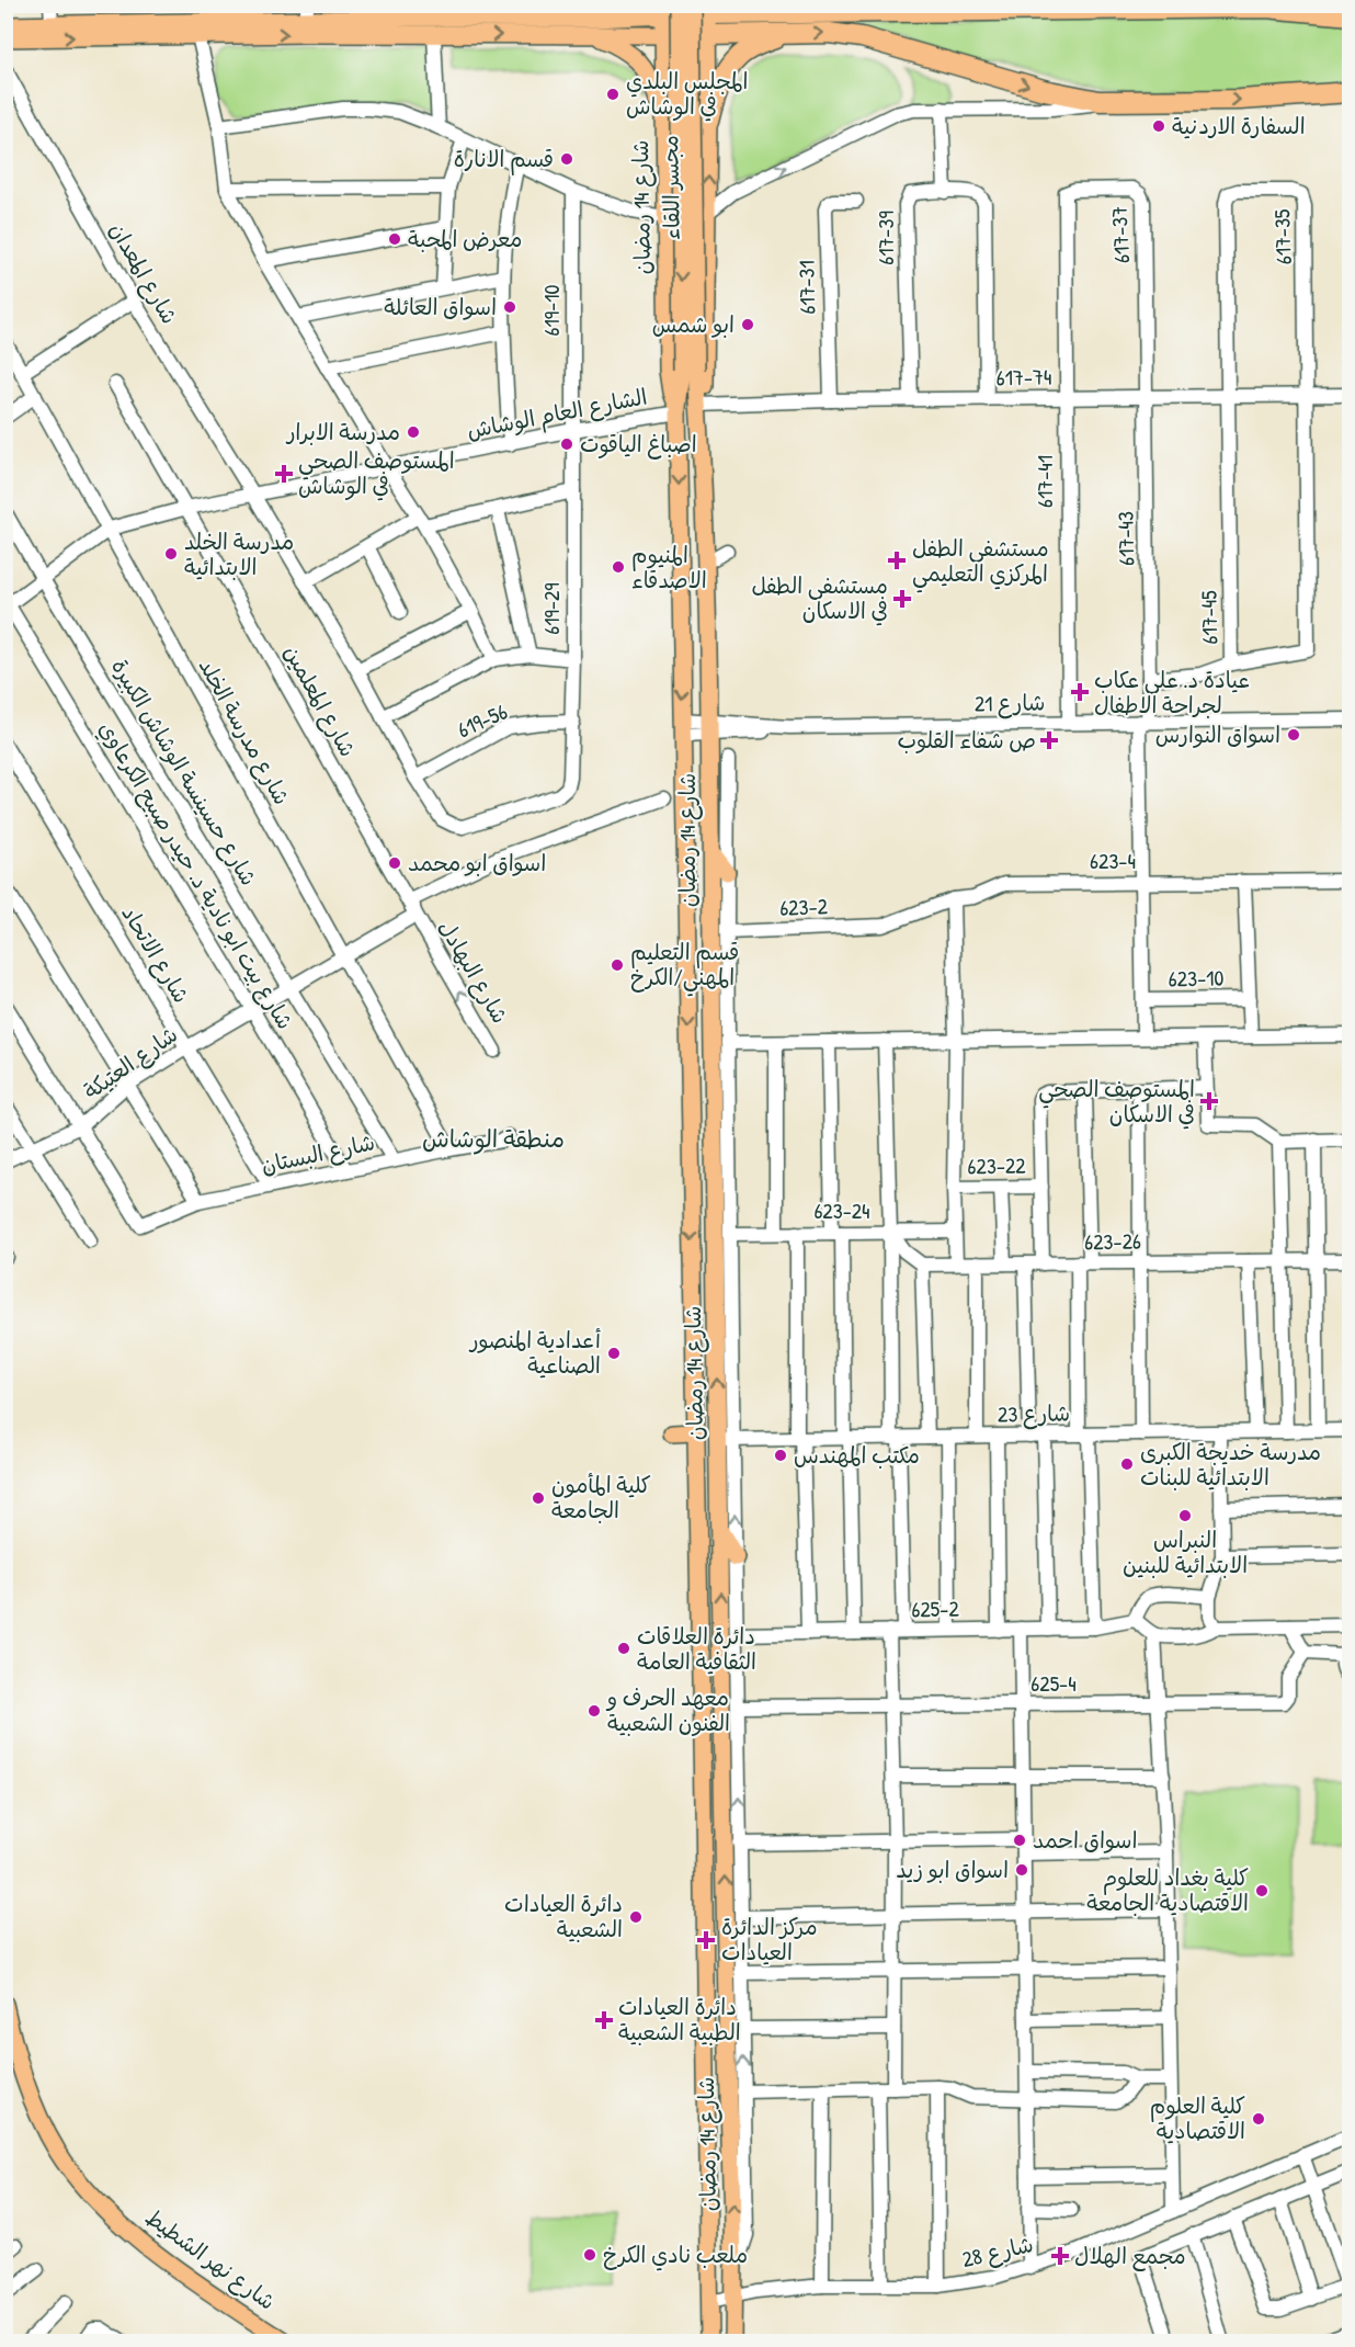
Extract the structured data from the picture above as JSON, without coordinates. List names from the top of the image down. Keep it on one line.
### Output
{"streets":{"main road":["مجسر اللقاء","شارع 14 رمضان","شارع نهر الشطيط"],"street":["617-37","617-35","617-39","شارع المعدان","617-31","619-10","617-74","الشارع العام الوشاش","617-41","617-43","619-29","617-45","شارع المعلمين","شارع 21","619-56","شارع مدرسة الخلد","شارع حسينسة الوشاش الكبيرة","623-4","شارع بيت ابو نادية د. حيدر صبيح الكرعاوي","623-2","شارع الاتحاد","شارع البهادل","623-10","شارع العتيکة","شارع البستان","623-22","623-24","623-26","شارع 23","625-2","625-4","شارع 28"]},"crossings":[["مجسر اللقاء","شارع 14 رمضان"],["شارع 14 رمضان","617-74"],["شارع 14 رمضان","الشارع العام الوشاش"],["شارع 14 رمضان","شارع 21"],["شارع 14 رمضان","شارع 23"],["شارع 14 رمضان","شارع 28"],["617-37","617-74"],["617-37","617-41"],["617-37","617-43"],["617-35","617-74"],["617-35","617-45"],["617-39","617-74"],["شارع المعدان","الشارع العام الوشاش"],["شارع المعدان","619-29"],["شارع المعدان","619-56"],["617-31","617-74"],["619-10","الشارع العام الوشاش"],["619-10","619-29"],["617-74","617-41"],["617-74","617-43"],["617-74","617-45"],["الشارع العام الوشاش","619-29"],["الشارع العام الوشاش","شارع المعلمين"],["الشارع العام الوشاش","شارع مدرسة الخلد"],["الشارع العام الوشاش","شارع حسينسة الوشاش الكبيرة"],["الشارع العام الوشاش","شارع بيت ابو نادية د. حيدر صبيح الكرعاوي"],["617-41","شارع 21"],["617-43","شارع 21"],["617-43","623-4"],["617-43","623-10"],["619-29","619-56"],["شارع المعلمين","شارع البهادل"],["شارع المعلمين","شارع العتيکة"],["شارع مدرسة الخلد","شارع العتيکة"],["شارع مدرسة الخلد","شارع البستان"],["شارع حسينسة الوشاش الكبيرة","شارع العتيکة"],["شارع حسينسة الوشاش الكبيرة","شارع البستان"],["623-4","623-2"],["شارع بيت ابو نادية د. حيدر صبيح الكرعاوي","شارع العتيکة"],["شارع بيت ابو نادية د. حيدر صبيح الكرعاوي","شارع البستان"],["شارع الاتحاد","شارع العتيکة"],["شارع الاتحاد","شارع البستان"],["شارع البهادل","شارع العتيکة"],["شارع العتيکة","شارع البستان"]],"one_way":["شارع البهادل"],"districts":["منطقة الوشاش"],"places":{"other":["المجلس البلدي في الوشاش","السفارة الاردنية","قسم الانارة","معرض المحبة","اسواق العائلة","ابو شمس","مدرسة الابرار","اصباغ الياقوت","مدرسة الخلد الابتدائية","المنيوم الاصدقاء","اسواق النوارس","اسواق ابو محمد","قسم التعليم المهني/الكرخ","أعدادية المنصور الصناعية","مكتب المهندس","مدرسة خديجة الكبرى الابتدائية للبنات","كلية المأمون الجامعة","النبراس الابتدائية للبنين","دائرة العلاقات الثقافية العامة","معهد الحرف و الفنون الشعبية","اسواق احمد","اسواق ابو زيد","كلية بغداد للعلوم الاقتصادية الجامعة","دائرة العيادات الشعبية","كلية العلوم الاقتصادية","ملعب نادي الكرخ"],"health":["المستوصف الصحي في الوشاش","مستشفى الطفل المركزي التعليمي","مستشفى الطفل في الاسكان","عيادة د. علي عكاب لجراحة الاطفال","ص شفاء القلوب","المستوصف الصحي في الاسكان","مركز الدائرة العيادات","دائرة العيادات الطبية الشعبية","مجمع الهلال"]}}
